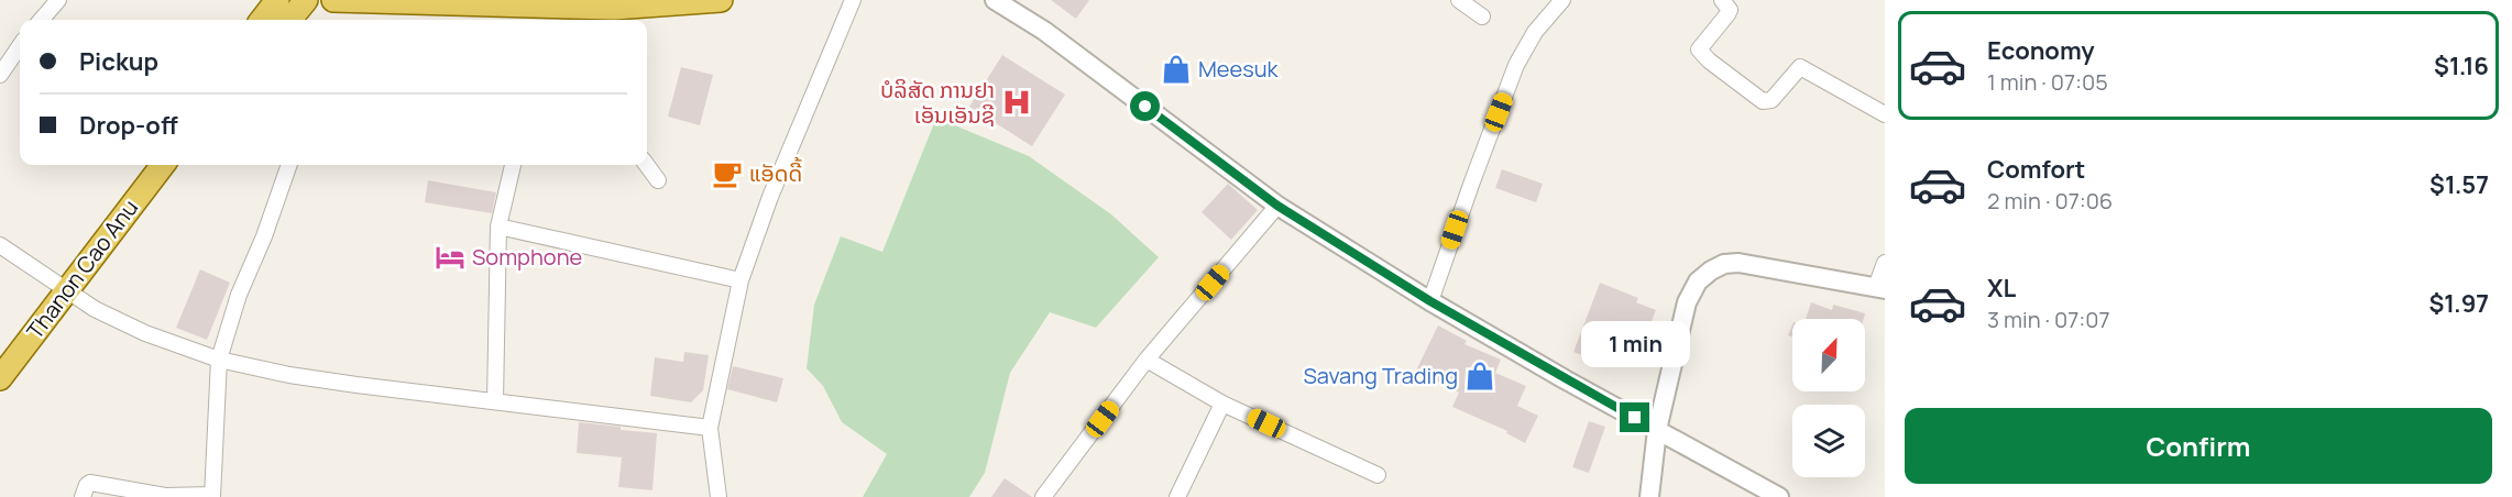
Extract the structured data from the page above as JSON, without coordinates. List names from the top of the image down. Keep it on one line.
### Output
{"streets":{"main road":["Thanon Cao Anu"]},"places":{"shop":["Meesuk","Savang Trading"],"hospital":["ບໍລິສັດ ການຢາ ເອັນເອັນຊີ"],"cafe":["ແອັດດີ້"],"hotel":["Somphone"]},"north":"top right","page":{"list":[{"name":"Economy","note":"1 min · 07:05","value":"$1.16"},{"name":"Comfort","note":"2 min · 07:06","value":"$1.57"},{"name":"XL","note":"3 min · 07:07","value":"$1.97"}],"banner":["Pickup","Drop-off"],"bubble":"1 min","buttons":"Confirm"}}
